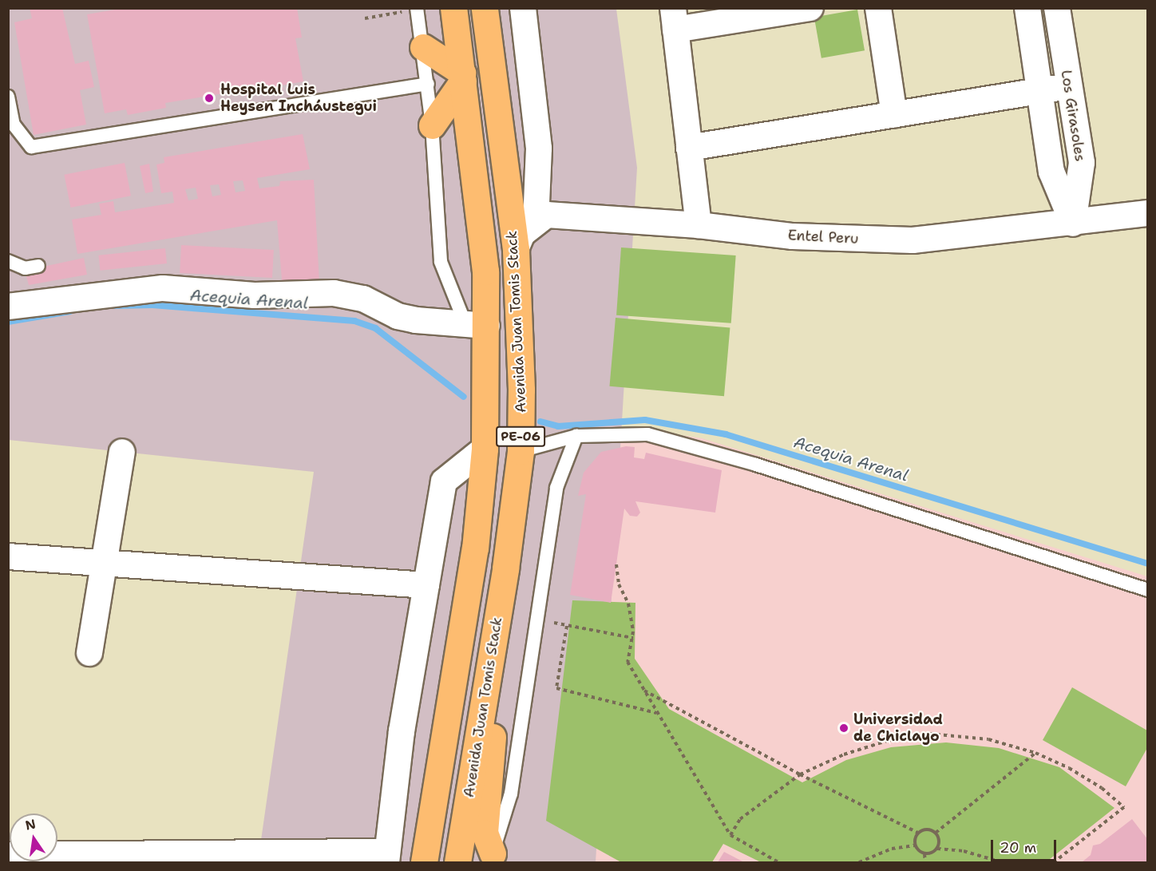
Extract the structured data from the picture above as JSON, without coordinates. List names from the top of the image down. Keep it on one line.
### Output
{"streets":{"main road":["Avenida Juan Tomis Stack","PE-06"],"street":["Los Girasoles","Entel Peru"]},"crossings":[["Los Girasoles","Entel Peru"],["Entel Peru","Avenida Juan Tomis Stack"]],"water":["Acequia Arenal"],"places":["Hospital Luis Heysen Incháustegui","Universidad de Chiclayo"],"scale_bar":"20 m","north":"top"}
